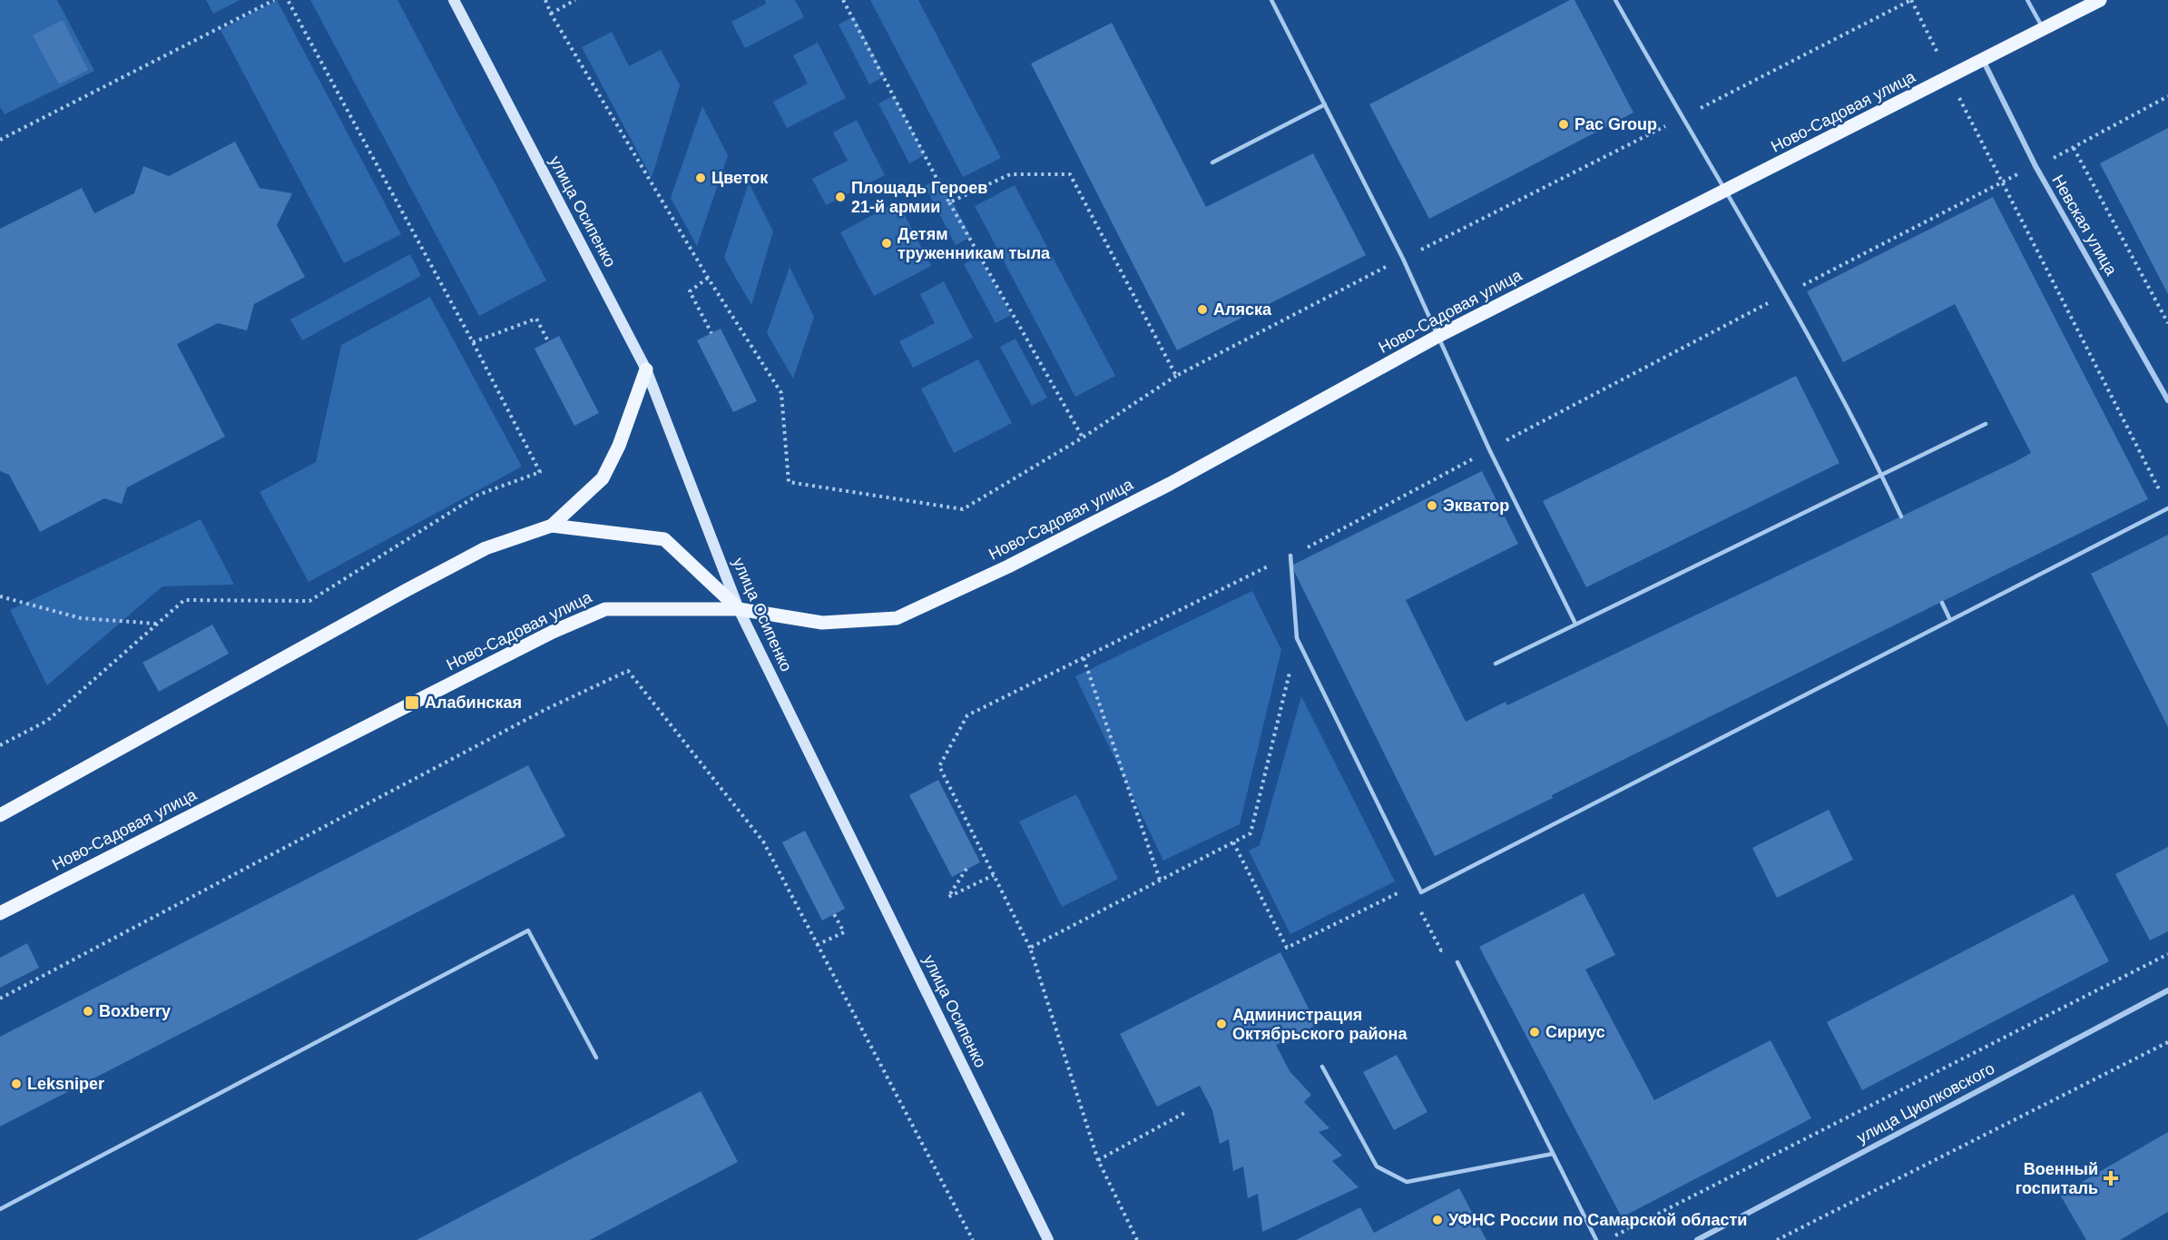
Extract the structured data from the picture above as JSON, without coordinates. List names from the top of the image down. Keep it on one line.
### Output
{"streets":{"main road":["Ново-Садовая улица","улица Осипенко"],"street":["Невская улица","улица Циолковского"]},"crossings":[["Ново-Садовая улица","улица Осипенко"],["Ново-Садовая улица","Невская улица"]],"places":{"other":["Pac Group","Цветок","Площадь Героев 21-й армии","Детям труженникам тыла","Аляска","Экватор","Boxberry","Администрация Октябрьского района","Сириус","Leksniper","УФНС России по Самарской области"],"transit":["Алабинская"],"health":["Военный госпиталь"]}}
